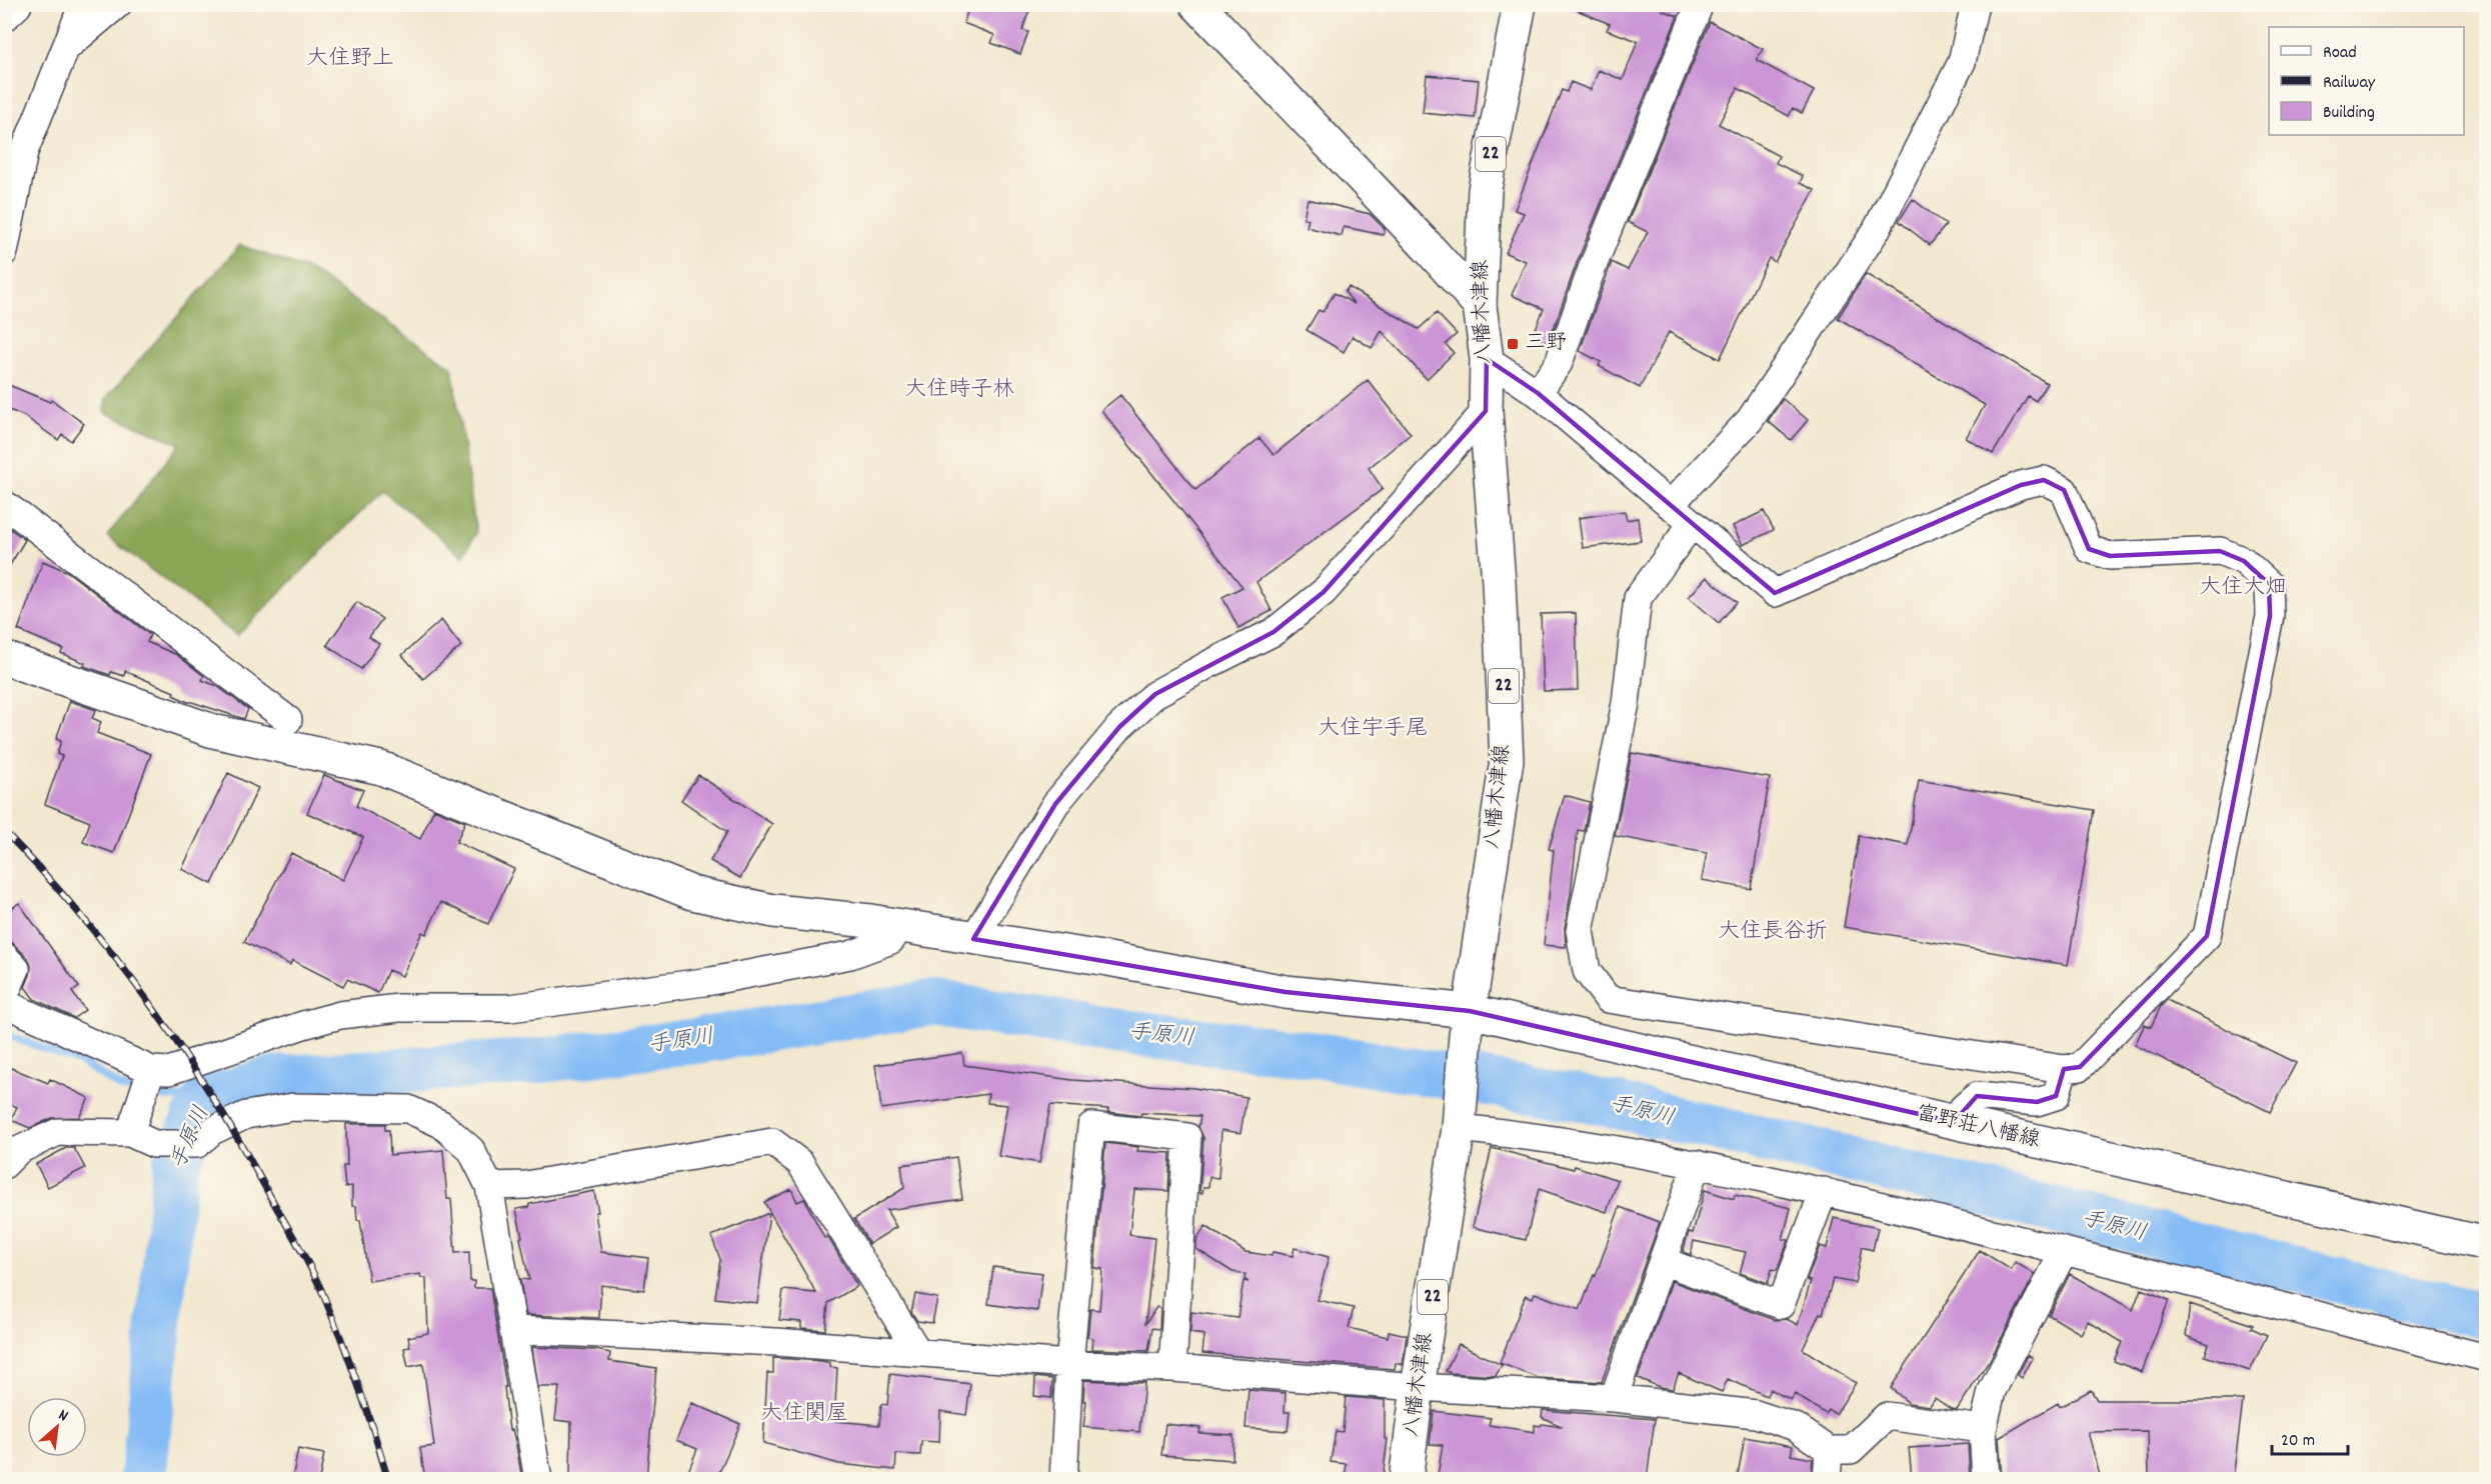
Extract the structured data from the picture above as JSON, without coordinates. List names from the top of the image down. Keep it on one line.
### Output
{"streets":{"main road":["22","八幡木津線","富野荘八幡線"]},"crossings":[["八幡木津線","富野荘八幡線"]],"districts":["大住野上","大住時子林","大住大畑","大住宇手尾","大住長谷折","大住関屋"],"water":["手原川"],"places":{"transit":["三野"]},"legend":["Road","Railway","Building"],"scale_bar":"20 m","north":"top right"}
